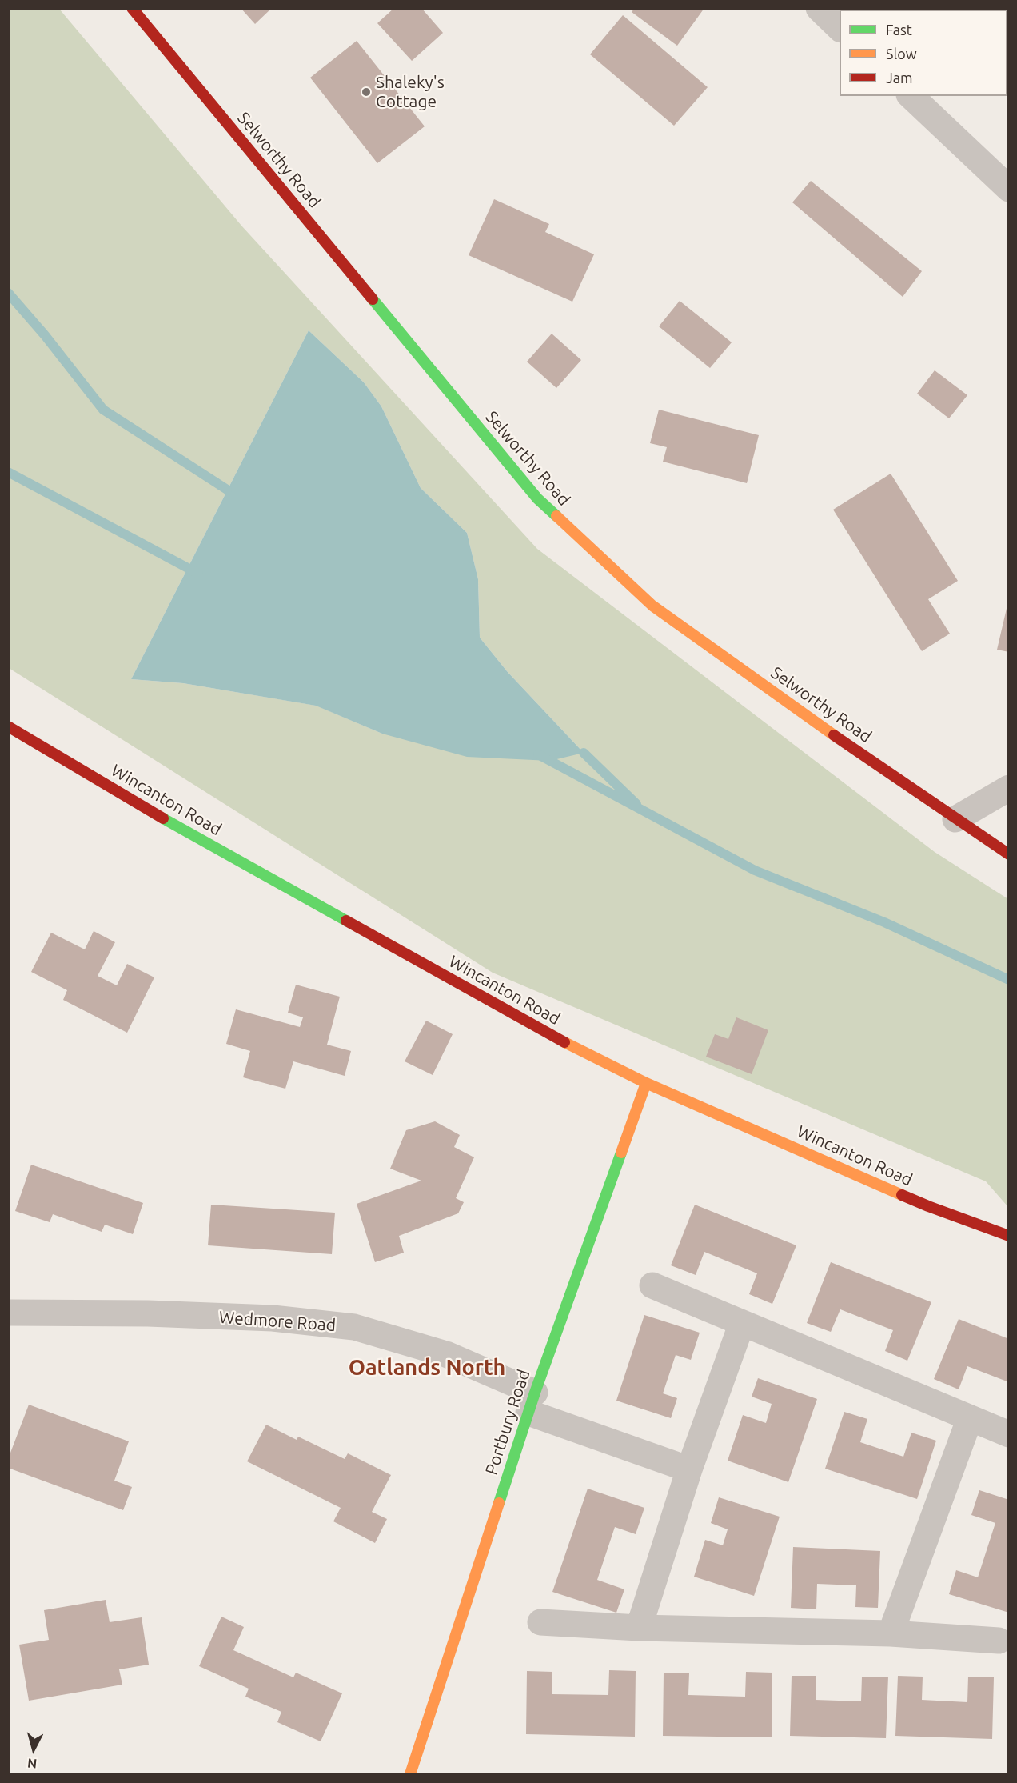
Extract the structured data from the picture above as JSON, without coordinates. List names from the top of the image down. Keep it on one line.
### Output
{"streets":{"street":["Selworthy Road","Wincanton Road","Wedmore Road","Portbury Road"]},"crossings":[["Wincanton Road","Portbury Road"],["Wedmore Road","Portbury Road"]],"districts":["Oatlands North"],"places":["Shaleky's Cottage"],"legend":["Fast","Slow","Jam"],"north":"bottom"}
